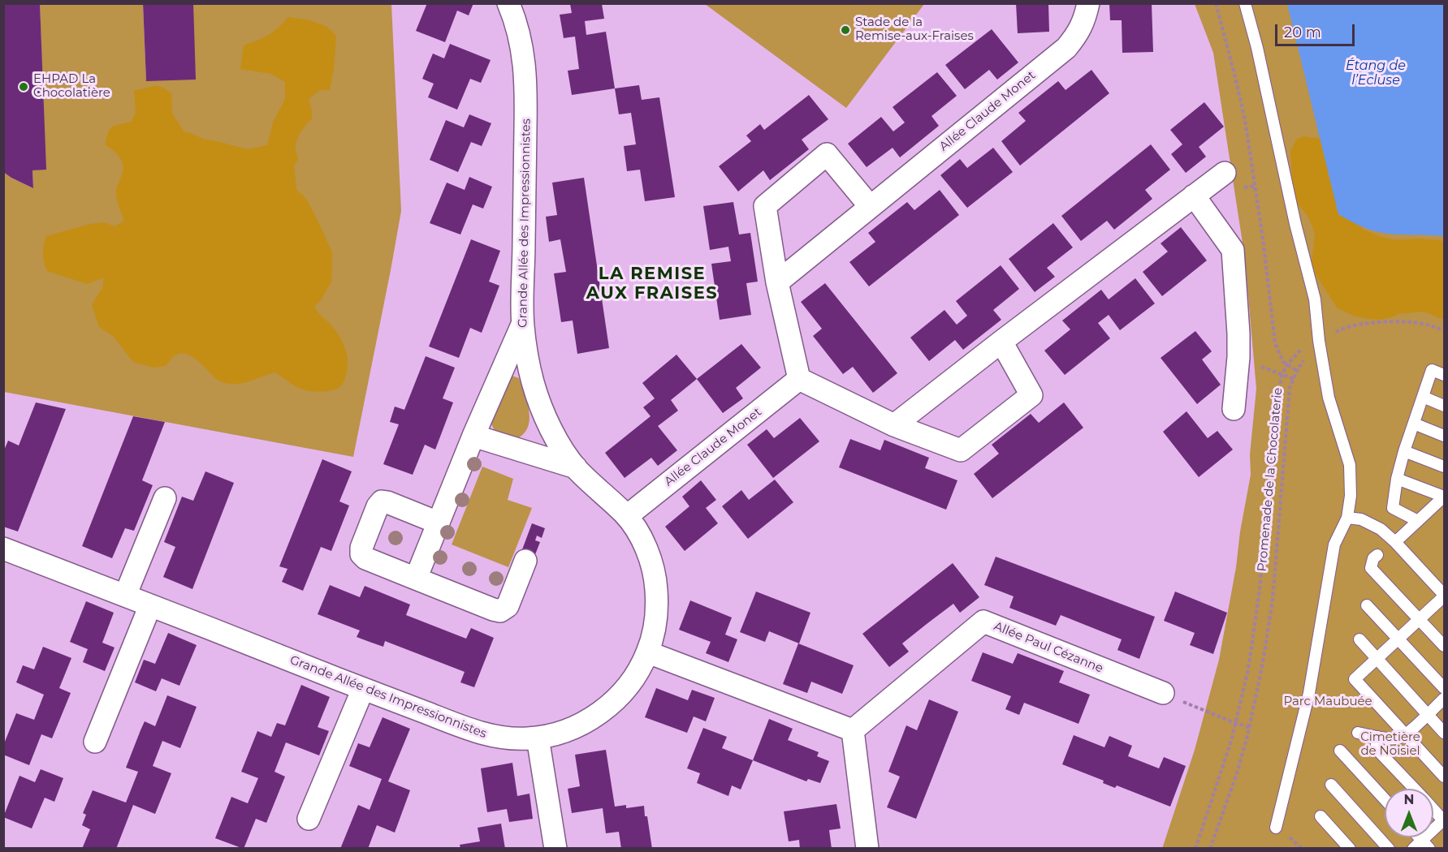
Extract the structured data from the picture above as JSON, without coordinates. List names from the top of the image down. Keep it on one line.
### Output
{"streets":{"street":["Allée Claude Monet","Grande Allée des Impressionnistes","Allée Paul Cézanne"],"path":["Promenade de la Chocolaterie"]},"crossings":[["Allée Claude Monet","Grande Allée des Impressionnistes"]],"districts":["LA REMISE AUX FRAISES"],"water":["Étang de l’Ecluse"],"parks":["Parc Maubuée","Cimetière de Noisiel"],"places":["Stade de la Remise-aux-Fraises","EHPAD La Chocolatière"],"scale_bar":"20 m","north":"top"}
